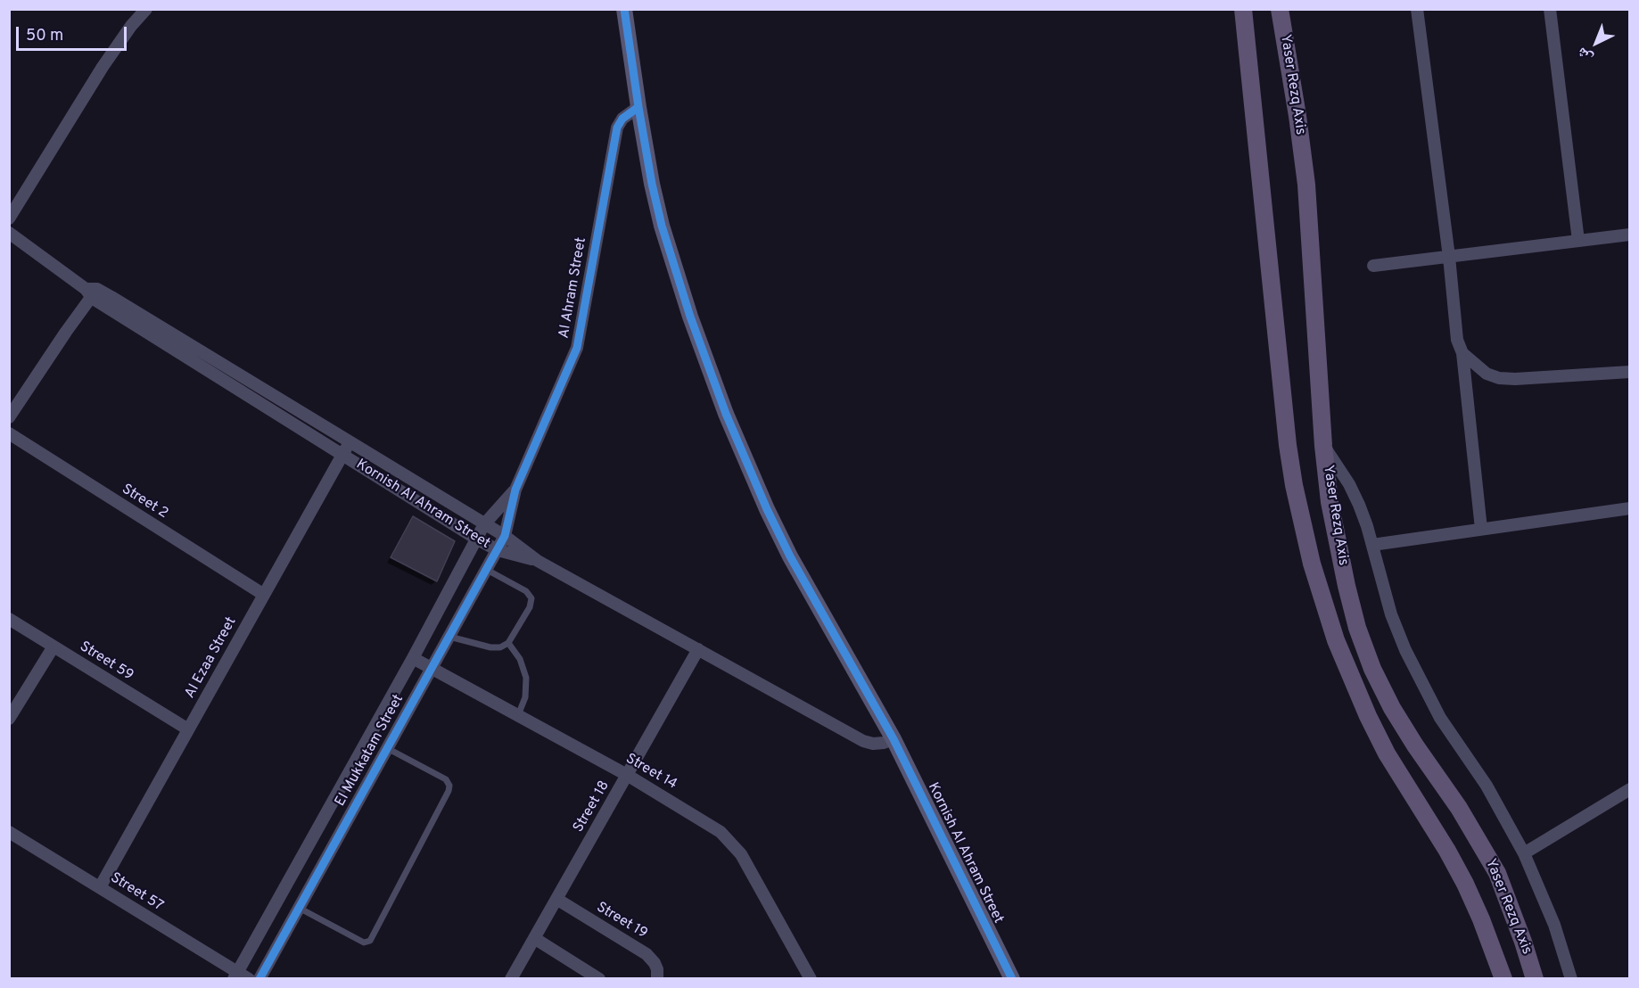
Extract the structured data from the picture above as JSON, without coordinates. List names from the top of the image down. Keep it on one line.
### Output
{"streets":{"main road":["Yaser Rezq Axis"],"street":["Al Ahram Street","Street 2","Kornish Al Ahram Street","Al Ezaa Street","Street 59","El Mukkatam Street","Street 14","Street 18","Street 57","Street 19"]},"crossings":[["Al Ahram Street","Kornish Al Ahram Street"],["Al Ahram Street","El Mukkatam Street"],["Street 2","Al Ezaa Street"],["Kornish Al Ahram Street","Al Ezaa Street"],["Kornish Al Ahram Street","El Mukkatam Street"],["Al Ezaa Street","Street 59"],["Al Ezaa Street","Street 57"],["El Mukkatam Street","Street 14"],["El Mukkatam Street","Street 57"],["Street 14","Street 18"],["Street 18","Street 19"]],"scale_bar":"50 m","north":"bottom left"}
